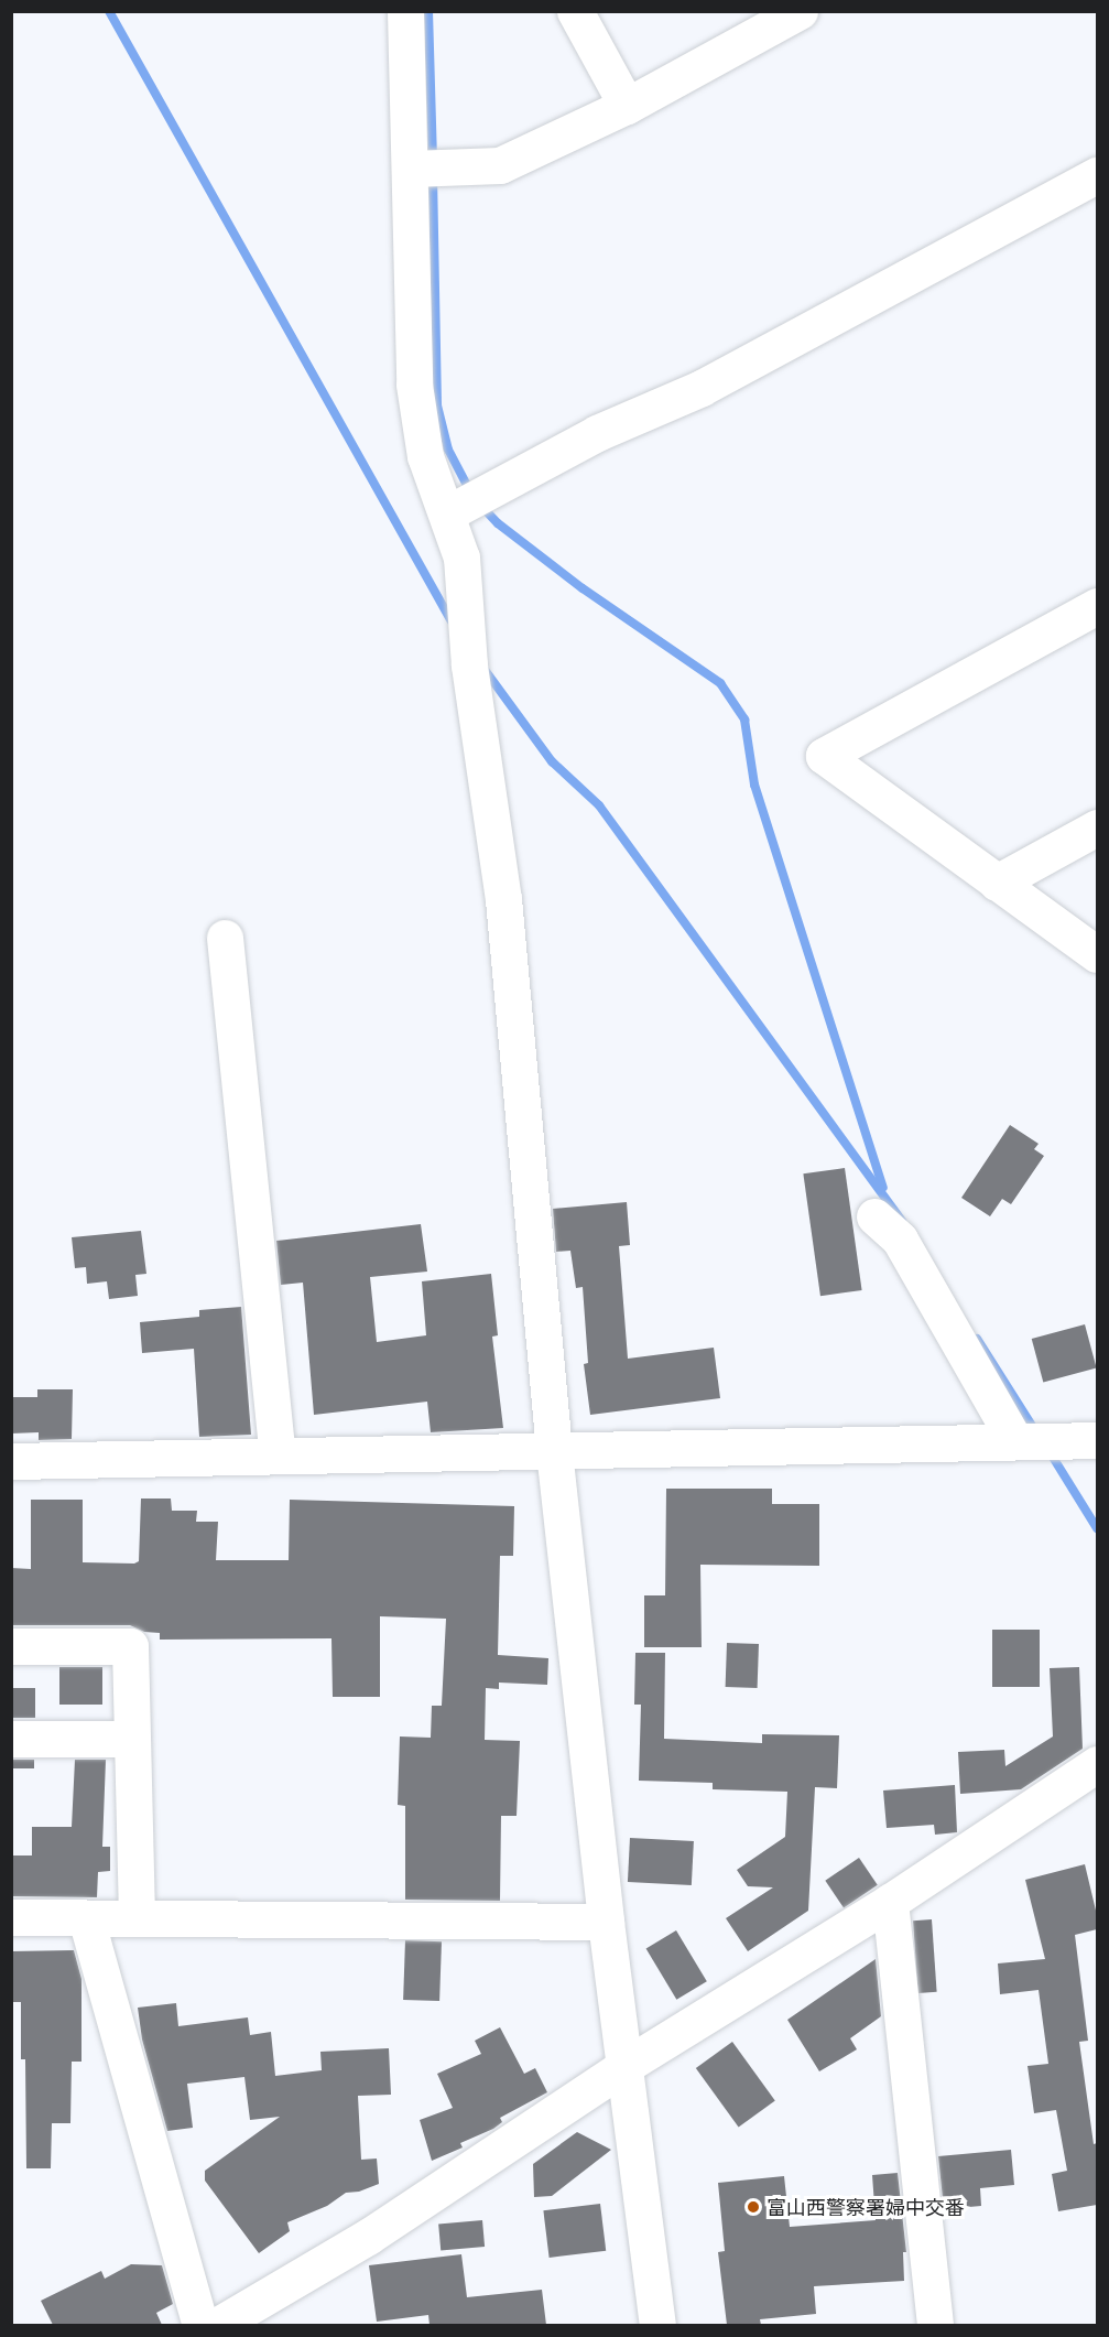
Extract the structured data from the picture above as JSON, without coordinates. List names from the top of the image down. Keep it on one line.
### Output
{"places":["富山西警察署婦中交番"]}
